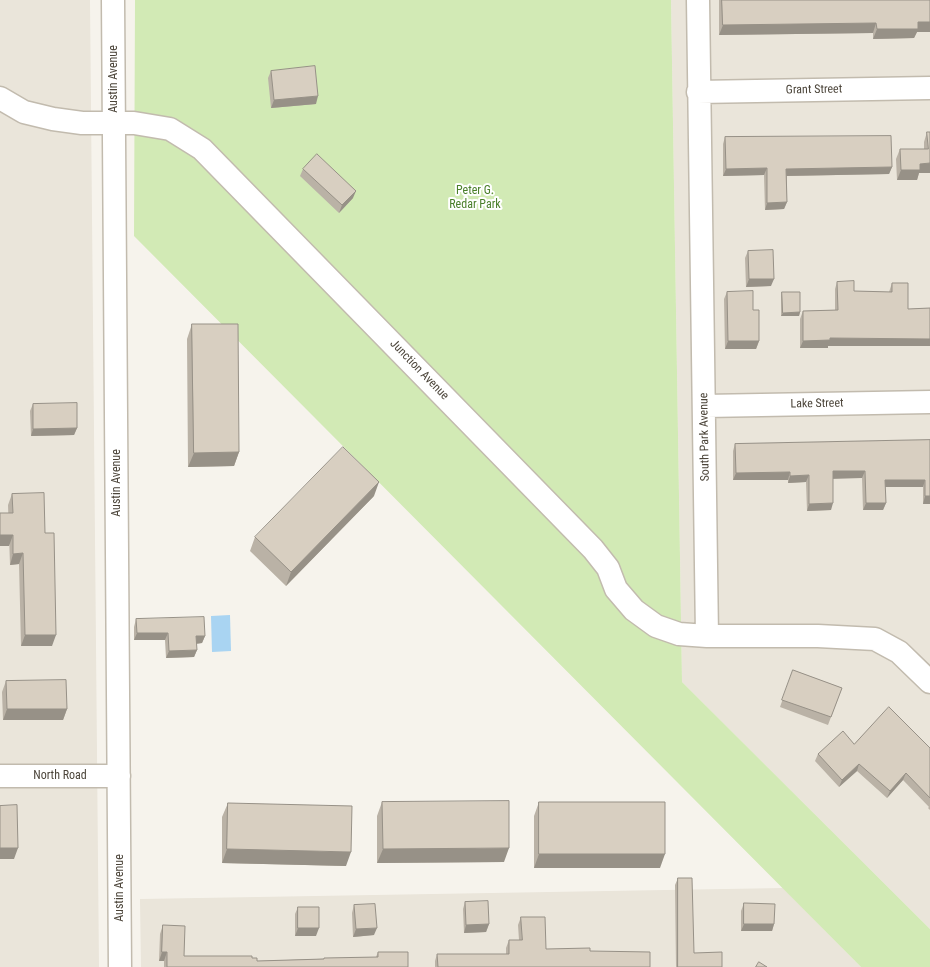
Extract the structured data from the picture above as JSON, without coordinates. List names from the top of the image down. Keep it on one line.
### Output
{"streets":{"street":["Austin Avenue","Grant Street","Junction Avenue","Lake Street","South Park Avenue","North Road"]},"crossings":[["Austin Avenue","Junction Avenue"],["Austin Avenue","North Road"],["Grant Street","South Park Avenue"],["Junction Avenue","South Park Avenue"],["Lake Street","South Park Avenue"]],"parks":["Peter G. Redar Park"]}
